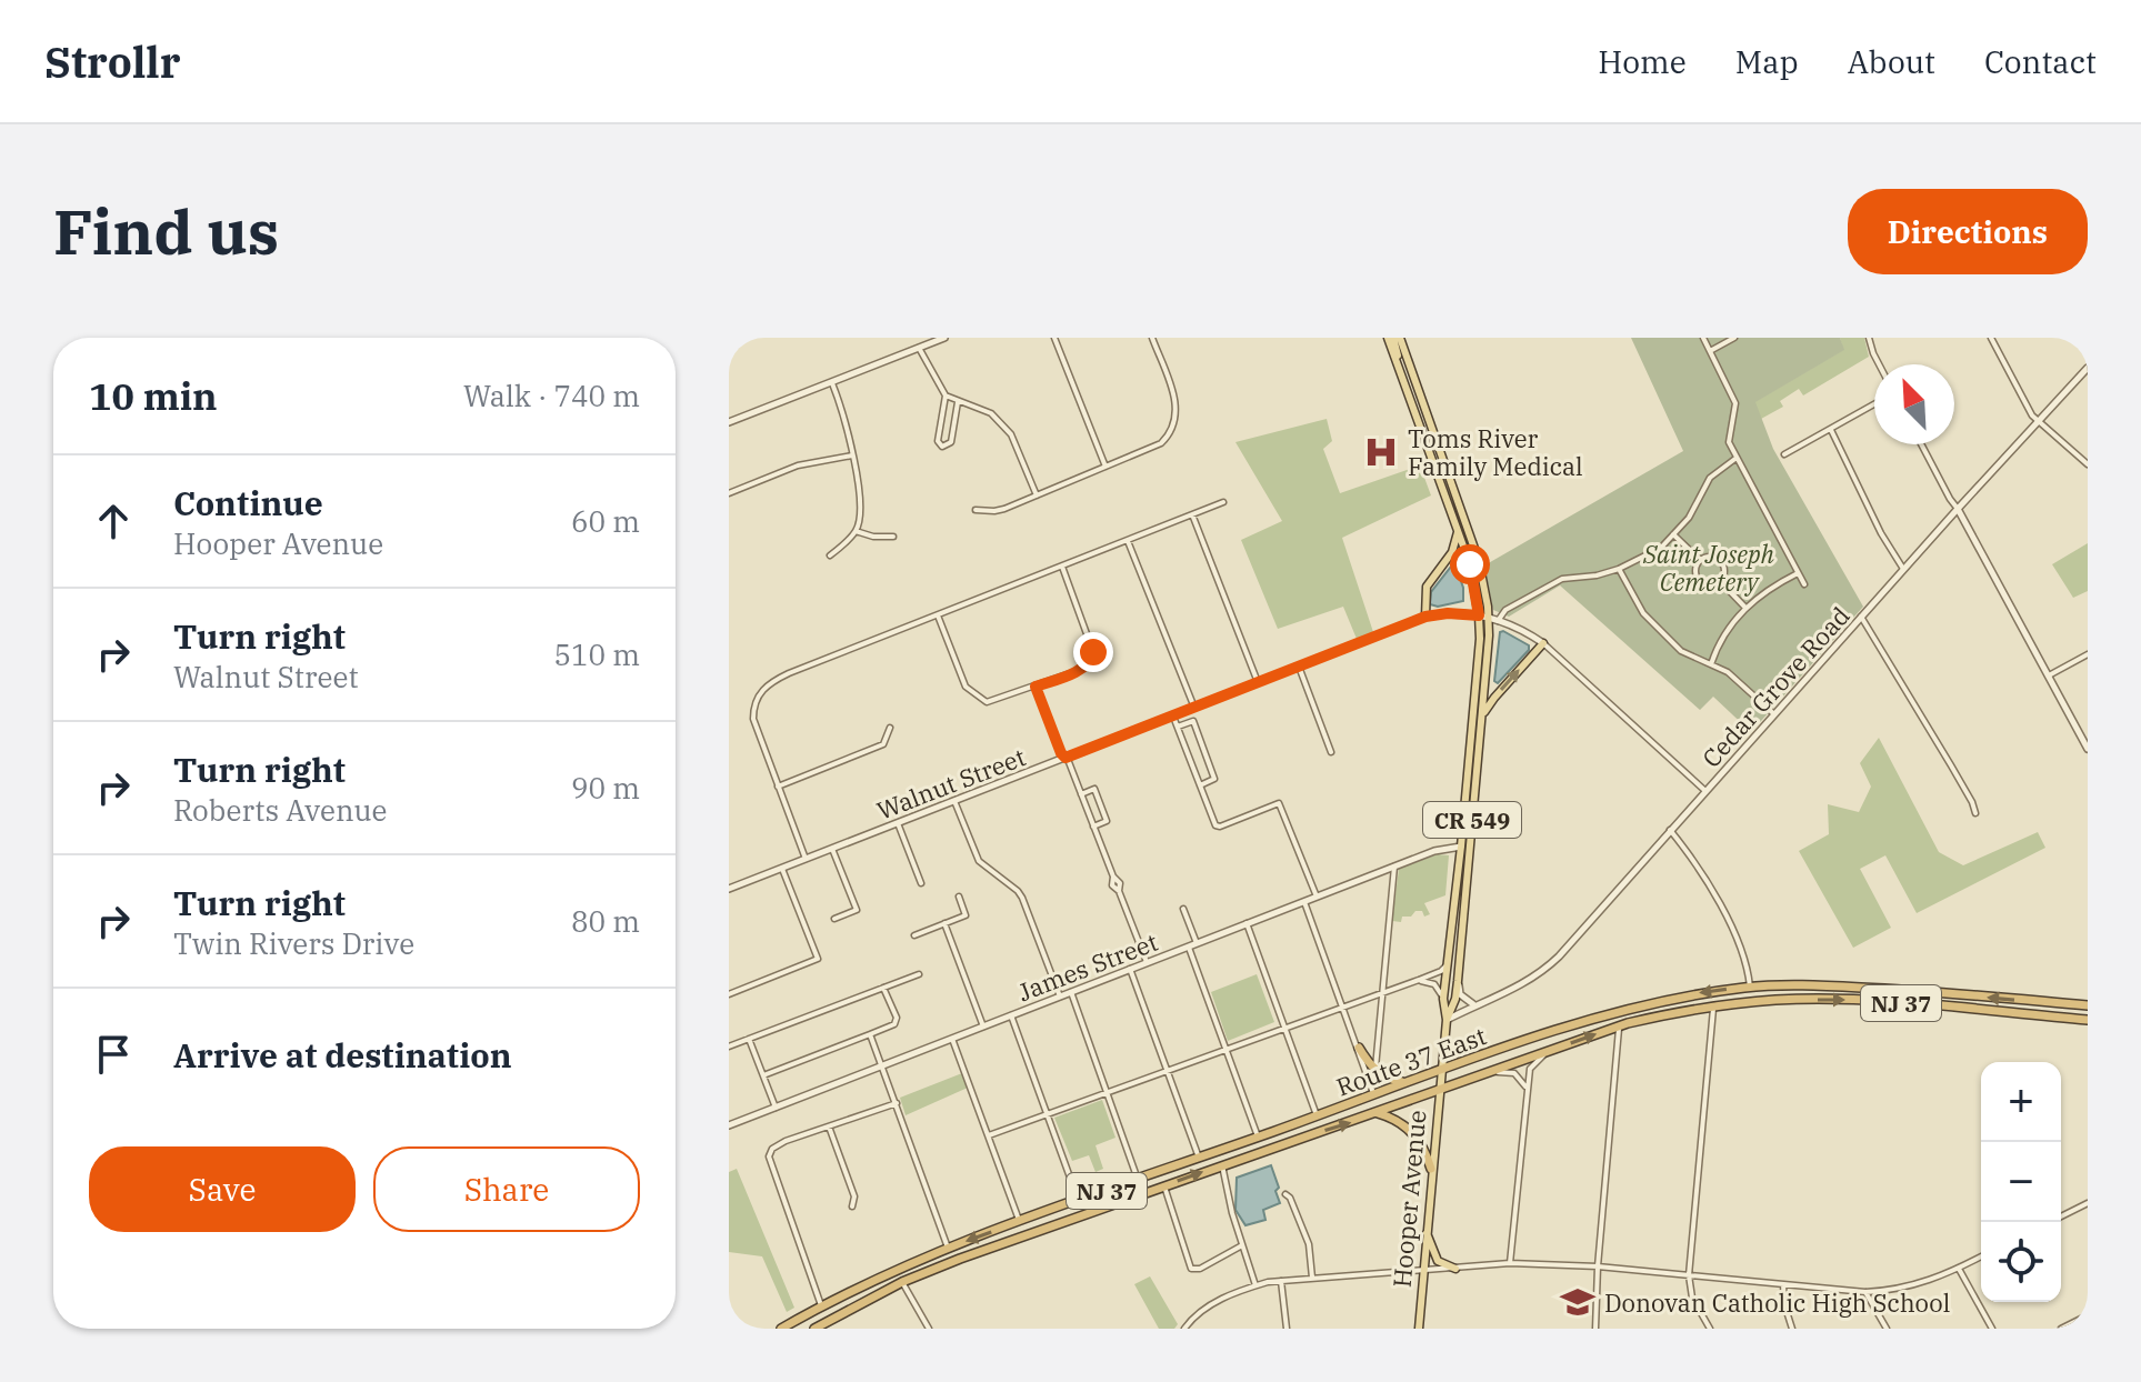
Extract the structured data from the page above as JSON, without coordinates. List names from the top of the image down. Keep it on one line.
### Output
{"streets":{"highway":["NJ 37","Route 37 East"],"main road":["CR 549","Hooper Avenue"],"street":["Cedar Grove Road","Walnut Street","James Street"]},"crossings":[["Cedar Grove Road","Route 37 East"],["Cedar Grove Road","Hooper Avenue"],["Walnut Street","Hooper Avenue"],["James Street","Hooper Avenue"],["Route 37 East","Hooper Avenue"]],"parks":["Saint Joseph Cemetery"],"places":{"hospital":["Toms River Family Medical"],"school or university":["Donovan Catholic High School"]},"north":"top left","page":{"header":"Strollr","nav":["Home","Map","About","Contact"],"buttons":["Directions",["Save","Share"]],"title":"Find us","heading":["10 min","Walk · 740 m"],"list":[["Continue","Hooper Avenue","60 m"],["Turn right","Walnut Street","510 m"],["Turn right","Roberts Avenue","90 m"],["Turn right","Twin Rivers Drive","80 m"],"Arrive at destination"],"map_buttons":["+","−"]}}
